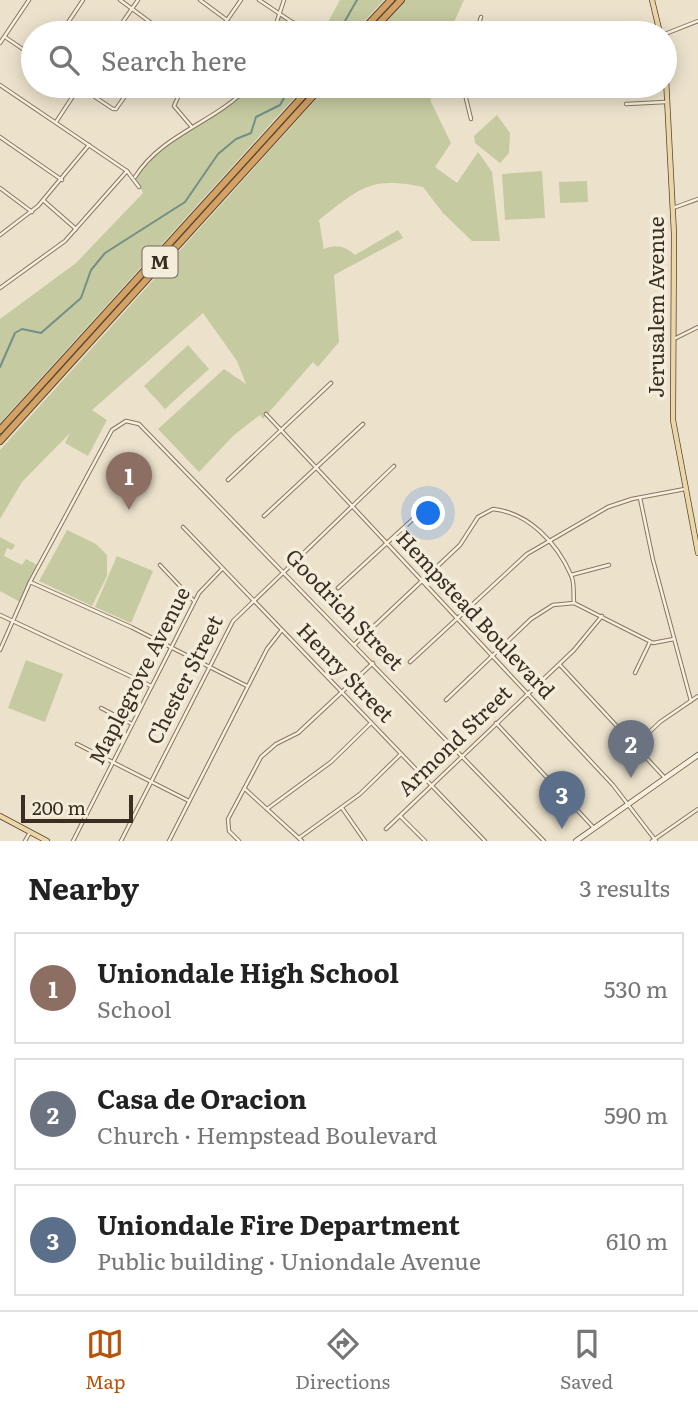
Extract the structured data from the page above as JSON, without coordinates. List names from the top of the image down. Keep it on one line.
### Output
{"streets":{"highway":["M"],"main road":["Jerusalem Avenue"],"street":["Goodrich Street","Hempstead Boulevard","Henry Street","Maplegrove Avenue","Chester Street","Armond Street"]},"crossings":[["Goodrich Street","Chester Street"],["Goodrich Street","Armond Street"],["Hempstead Boulevard","Chester Street"],["Hempstead Boulevard","Armond Street"],["Henry Street","Maplegrove Avenue"],["Henry Street","Chester Street"],["Henry Street","Armond Street"]],"scale_bar":"200 m","page":{"search":"Search here","pins":["1","2","3"],"scale":"200 m","heading":["Nearby","3 results"],"list":[{"mark":"1","name":"Uniondale High School","note":"School","value":"530 m"},{"mark":"2","name":"Casa de Oracion","note":"Church · Hempstead Boulevard","value":"590 m"},{"mark":"3","name":"Uniondale Fire Department","note":"Public building · Uniondale Avenue","value":"610 m"}],"nav":["Map","Directions","Saved"]}}
